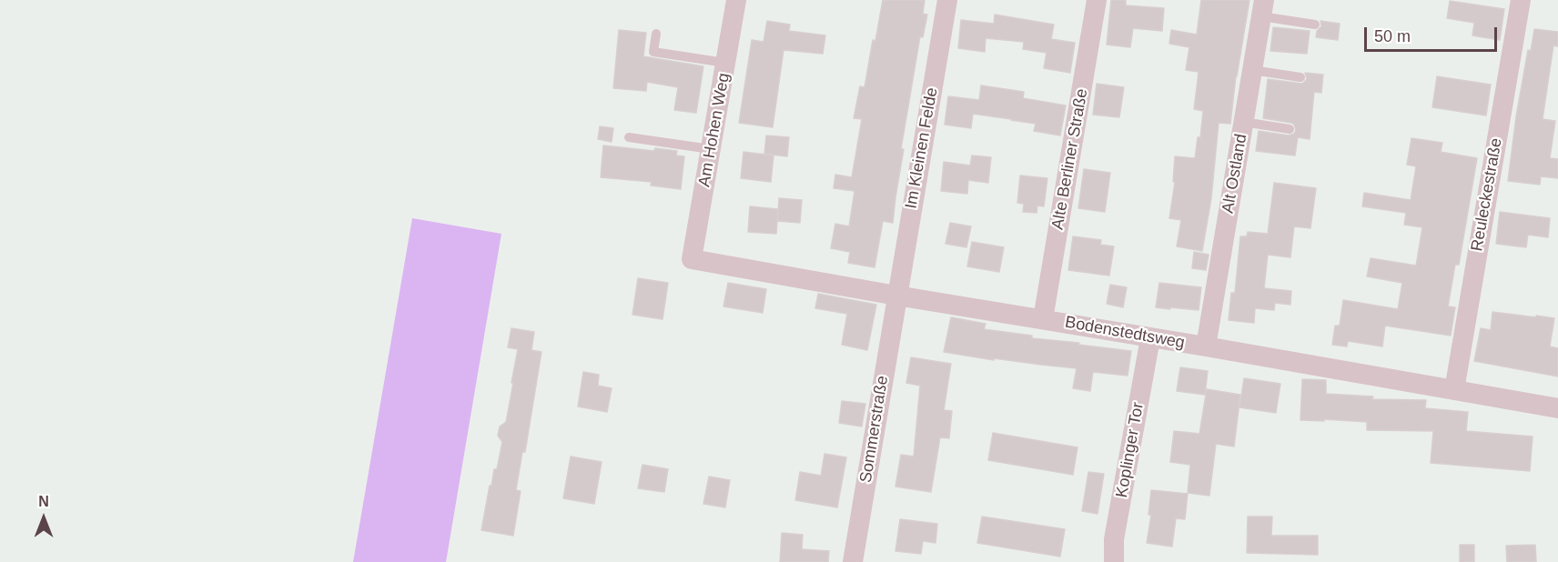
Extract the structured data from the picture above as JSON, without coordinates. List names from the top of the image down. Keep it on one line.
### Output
{"streets":{"street":["Am Hohen Weg","Im Kleinen Felde","Alte Berliner Straße","Alt Ostland","Reuleckestraße","Bodenstedtsweg","Sommerstraße","Koplinger Tor"]},"crossings":[["Am Hohen Weg","Bodenstedtsweg"],["Im Kleinen Felde","Bodenstedtsweg"],["Im Kleinen Felde","Sommerstraße"],["Alte Berliner Straße","Bodenstedtsweg"],["Alt Ostland","Bodenstedtsweg"],["Reuleckestraße","Bodenstedtsweg"],["Bodenstedtsweg","Sommerstraße"],["Bodenstedtsweg","Koplinger Tor"]],"scale_bar":"50 m","north":"top"}
